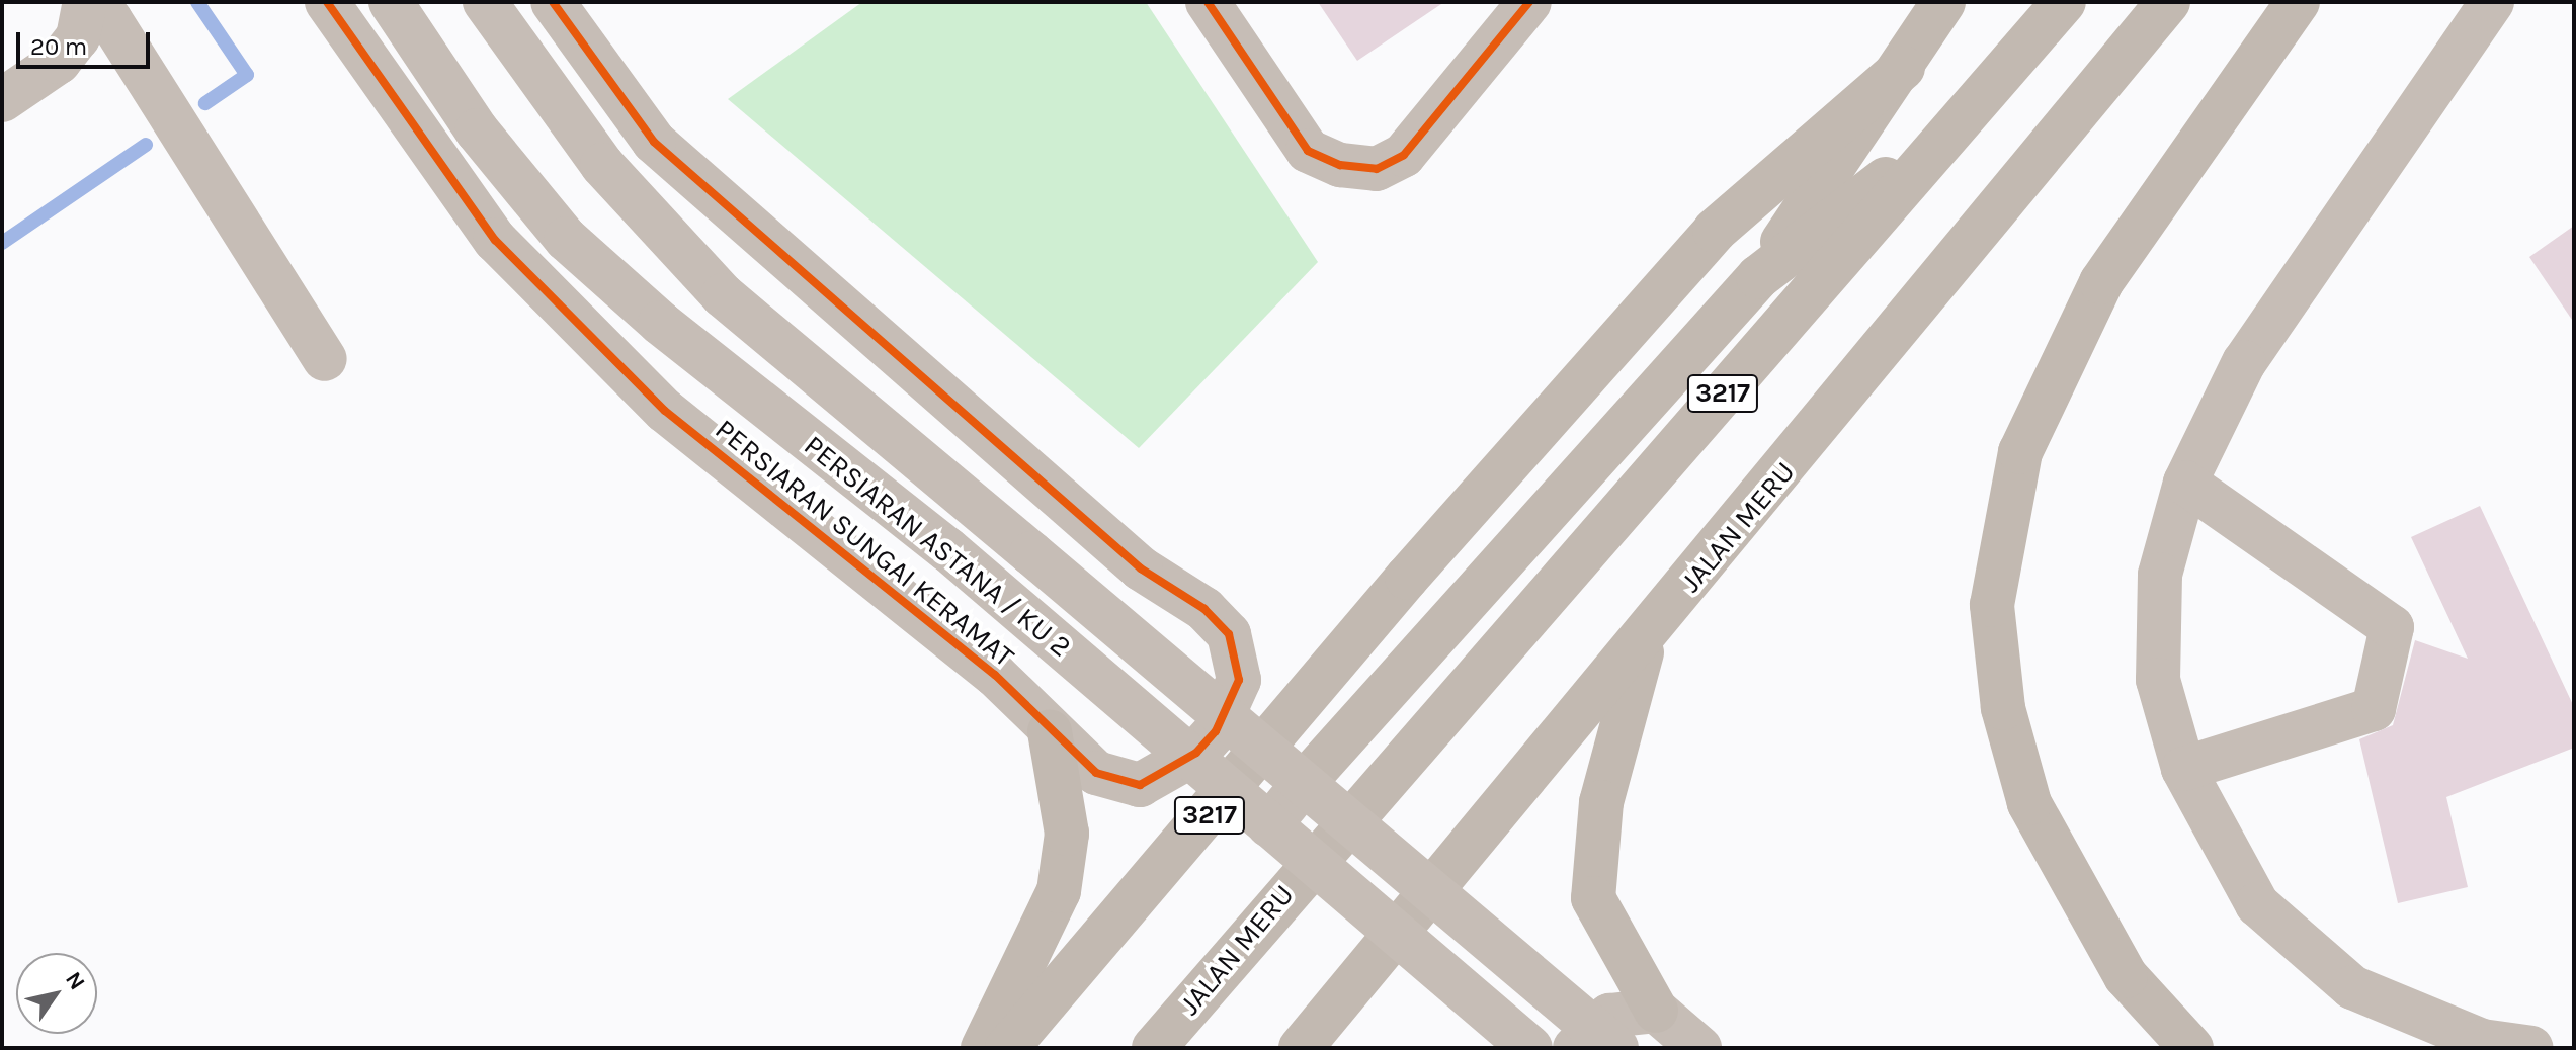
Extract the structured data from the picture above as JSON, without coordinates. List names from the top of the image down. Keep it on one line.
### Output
{"streets":{"highway":["3217","JALAN MERU"],"street":["PERSIARAN SUNGAI KERAMAT","PERSIARAN ASTANA / KU 2"]},"crossings":[["JALAN MERU","PERSIARAN ASTANA / KU 2"]],"scale_bar":"20 m","north":"top right"}
